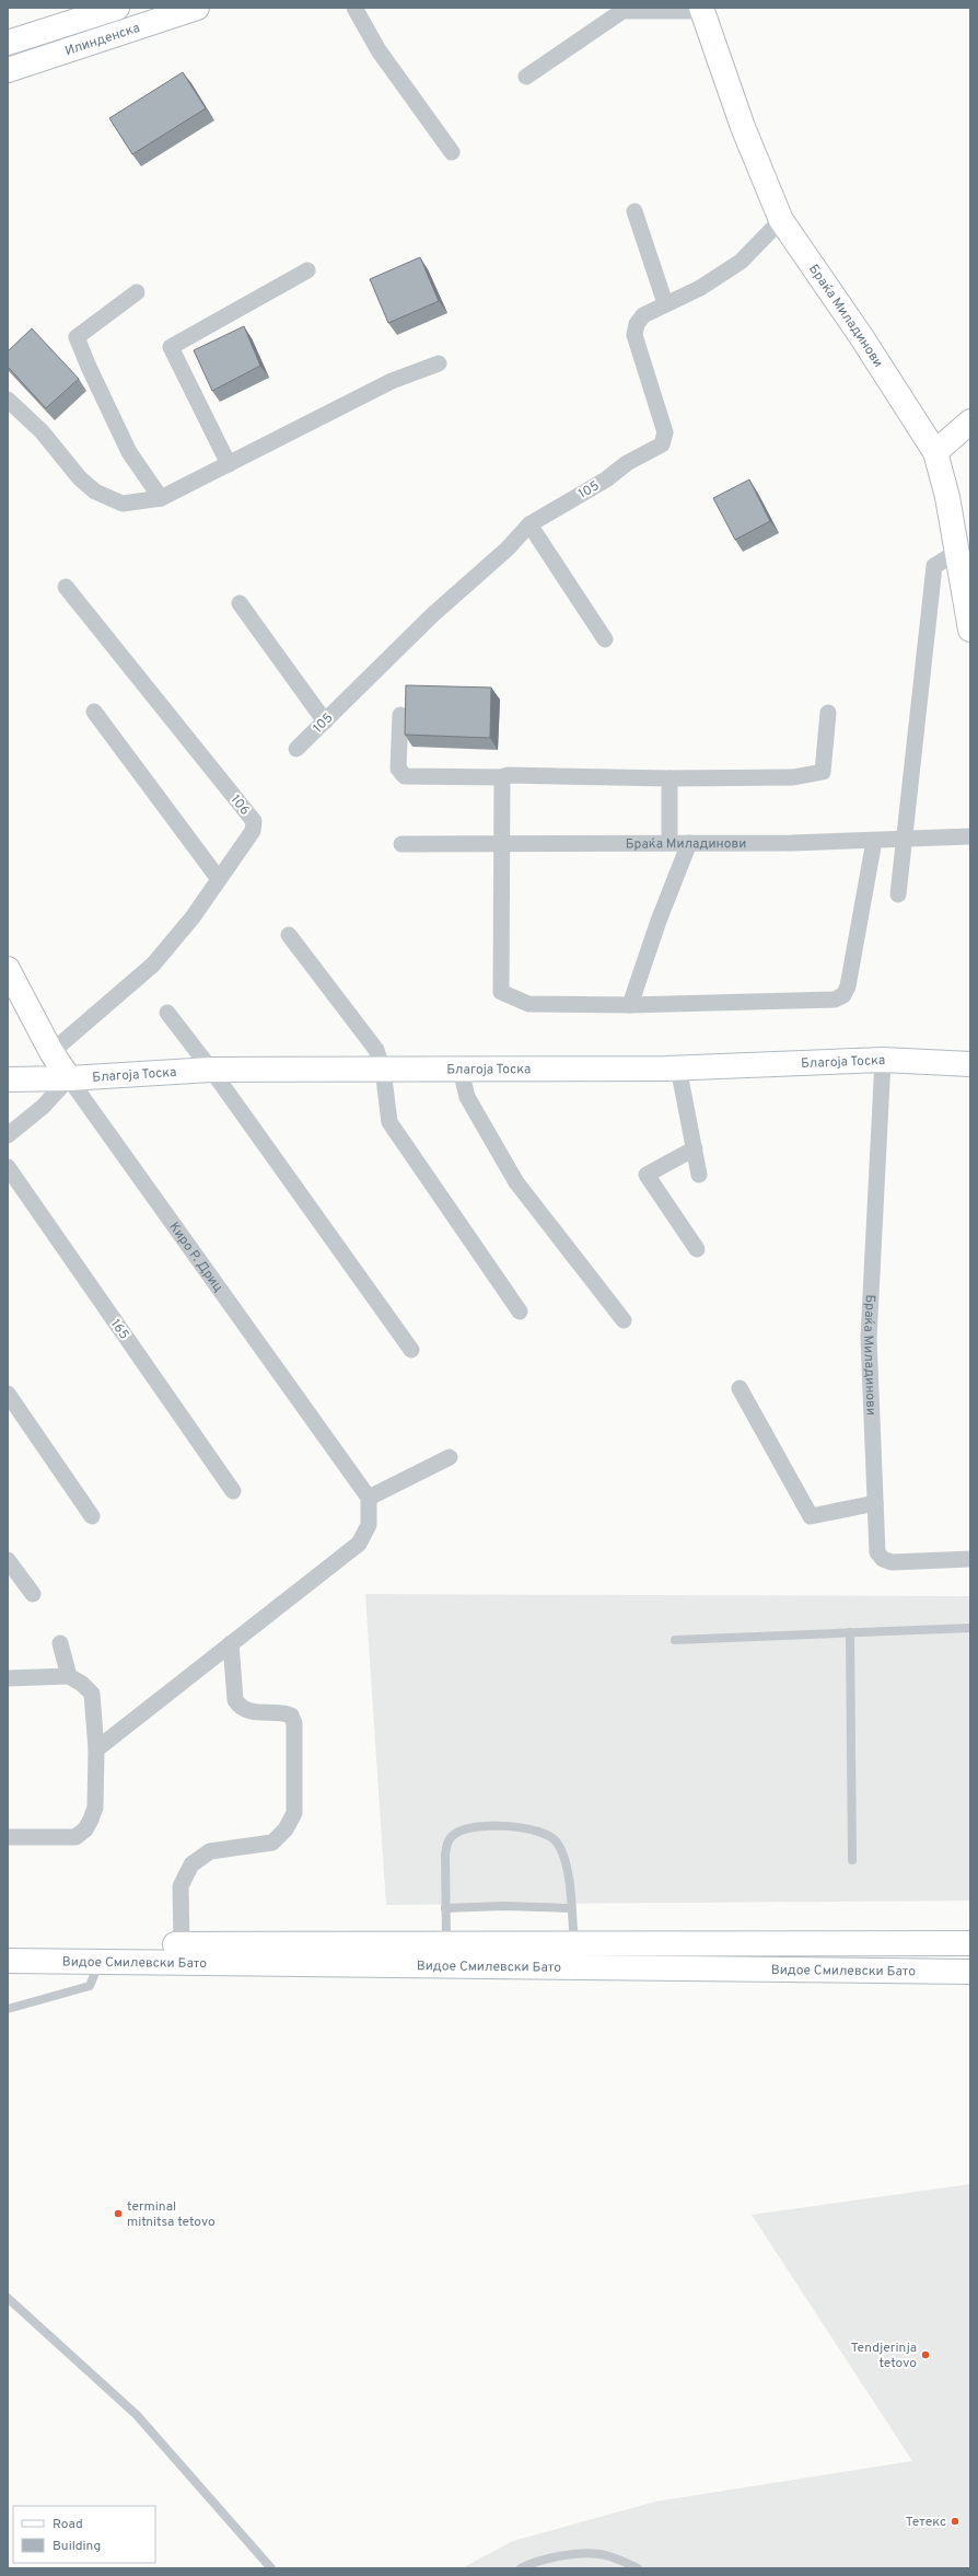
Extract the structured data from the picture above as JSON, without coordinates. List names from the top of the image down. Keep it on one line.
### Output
{"streets":{"street":["Илинденска","Браќа Миладинови","105","106","Благоја Тоска","Киро Р. Дриц","165","Видое Смилевски Бато"]},"crossings":[["Браќа Миладинови","105"],["Браќа Миладинови","Благоја Тоска"],["106","Киро Р. Дриц"],["Благоја Тоска","Киро Р. Дриц"]],"places":["terminal mitnitsa tetovo","Tendjerinja tetovo","Тетекс"],"legend":["Road","Building"]}
